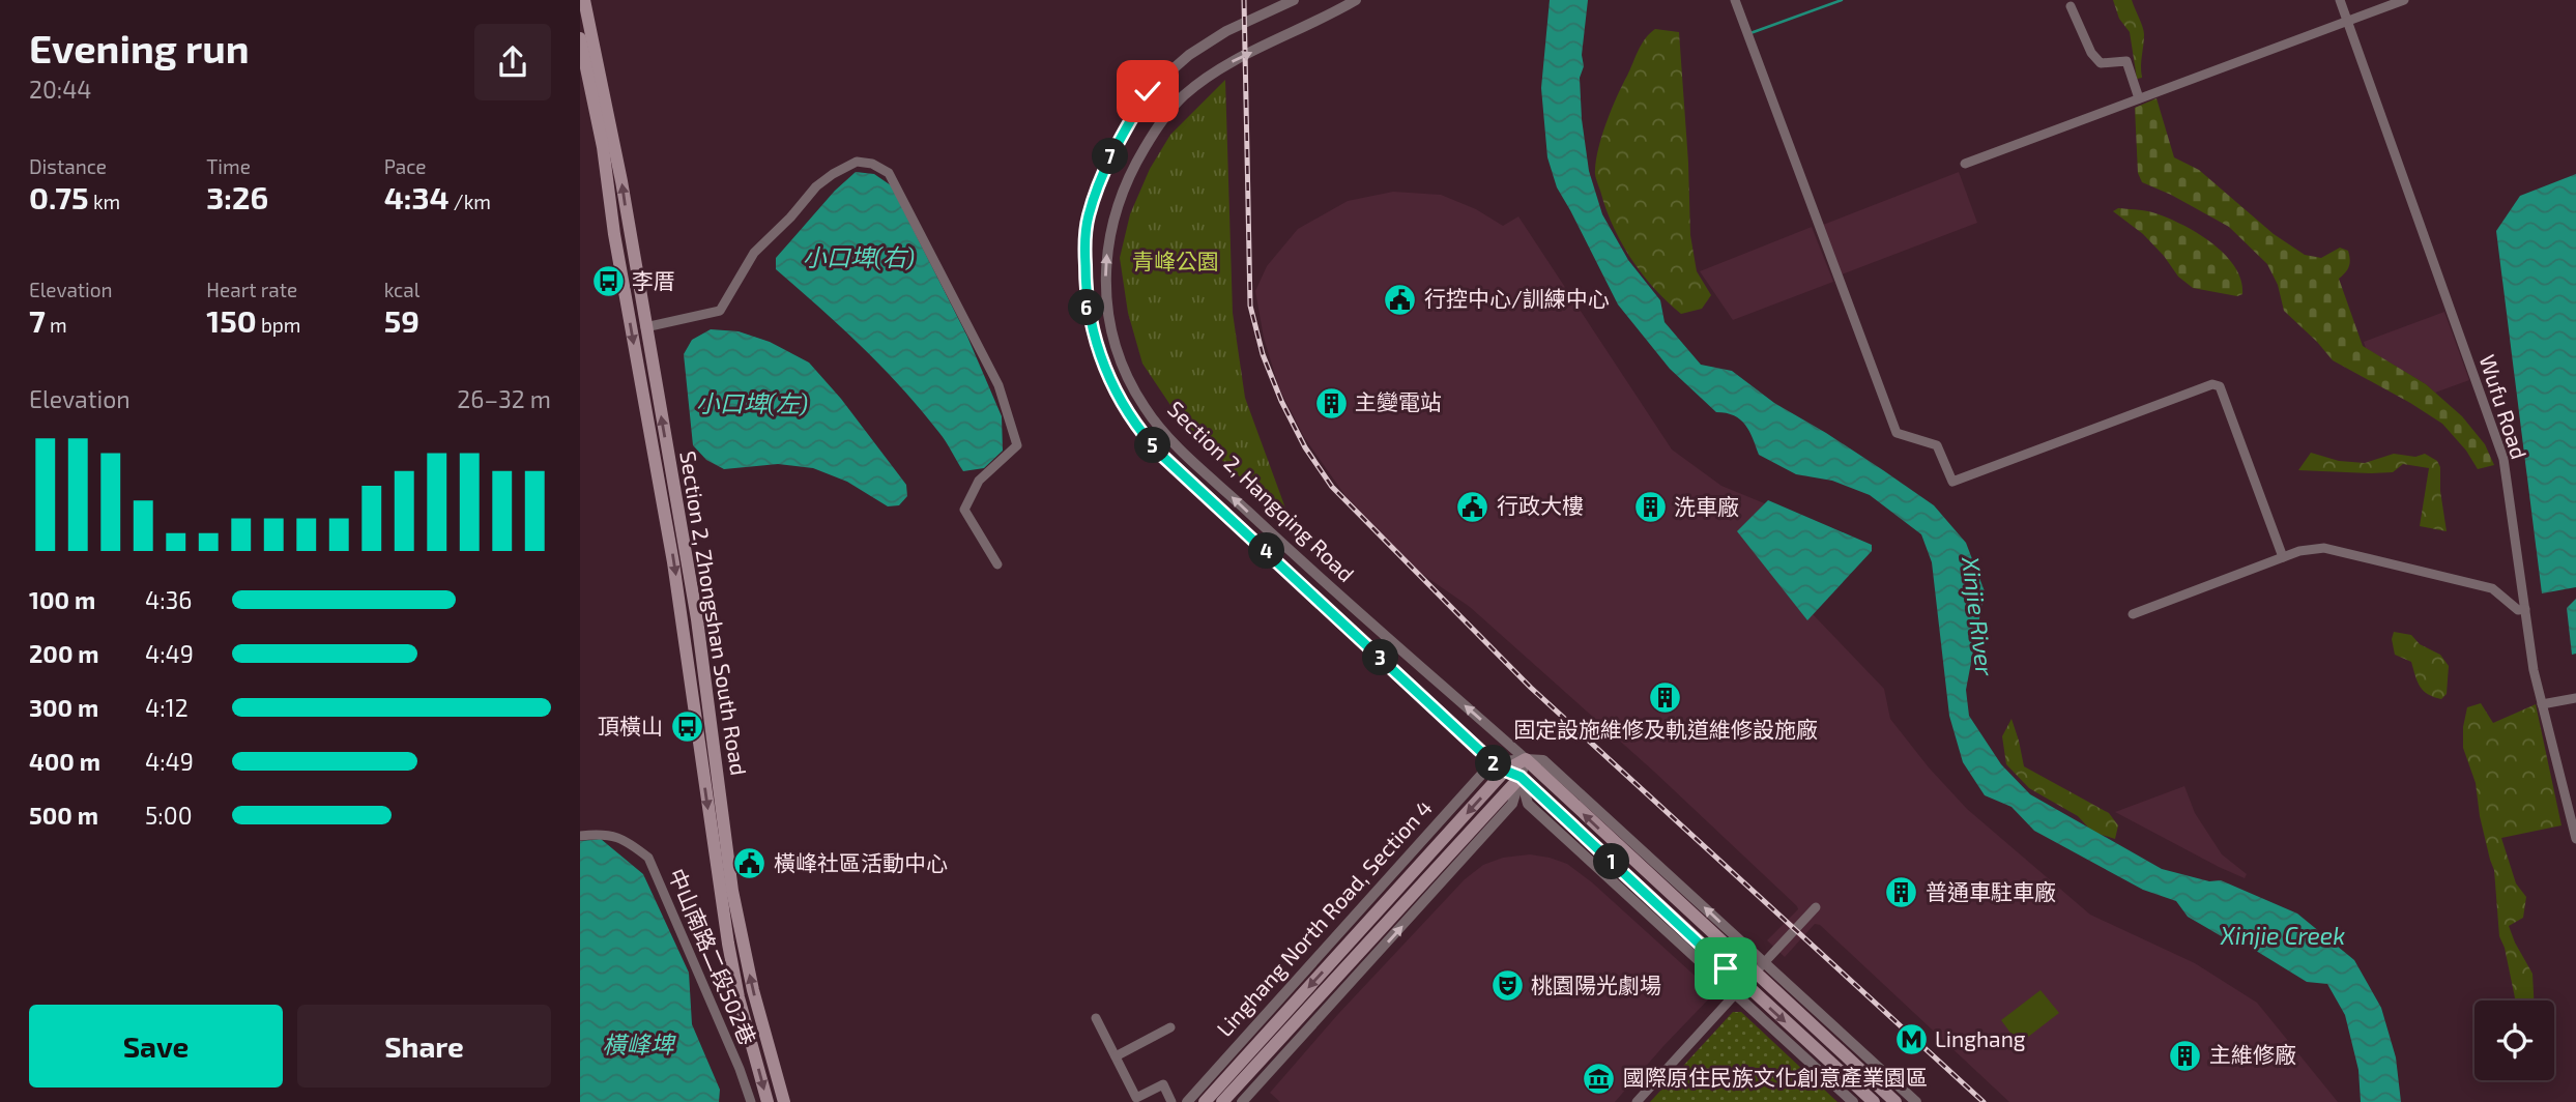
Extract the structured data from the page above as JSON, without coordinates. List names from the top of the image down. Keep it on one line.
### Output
{"streets":{"main road":["Section 2, Zhongshan South Road","Linghang North Road, Section 4"],"street":["Wufu Road","Section 2, Hangqing Road","中山南路二段502巷"]},"crossings":[["Section 2, Hangqing Road","Linghang North Road, Section 4"]],"water":["小口埤(右)","小口埤(左)","Xinjie River","Xinjie Creek","橫峰埤"],"parks":["青峰公園"],"places":{"bus stop":["李厝","頂橫山"],"public building":["行控中心/訓練中心","行政大樓","橫峰社區活動中心"],"building":["主變電站","洗車廠","固定設施維修及軌道維修設施廠","普通車駐車廠","主維修廠"],"theatre":["桃園陽光劇場"],"metro station":["Linghang"],"museum":["國際原住民族文化創意產業園區"]},"page":{"heading":["Evening run","20:44"],"stats":[["Distance","0.75 km"],["Time","3:26"],["Pace","4:34 /km"],["Elevation","7 m"],["Heart rate","150 bpm"],["kcal","59"]],"pins":["7","6","5","4","3","2","1"],"chart":["Elevation","26–32 m"],"list":[{"name":"100 m","note":"4:36"},{"name":"200 m","note":"4:49"},{"name":"300 m","note":"4:12"},{"name":"400 m","note":"4:49"},{"name":"500 m","note":"5:00"}],"buttons":["Save","Share"]}}
